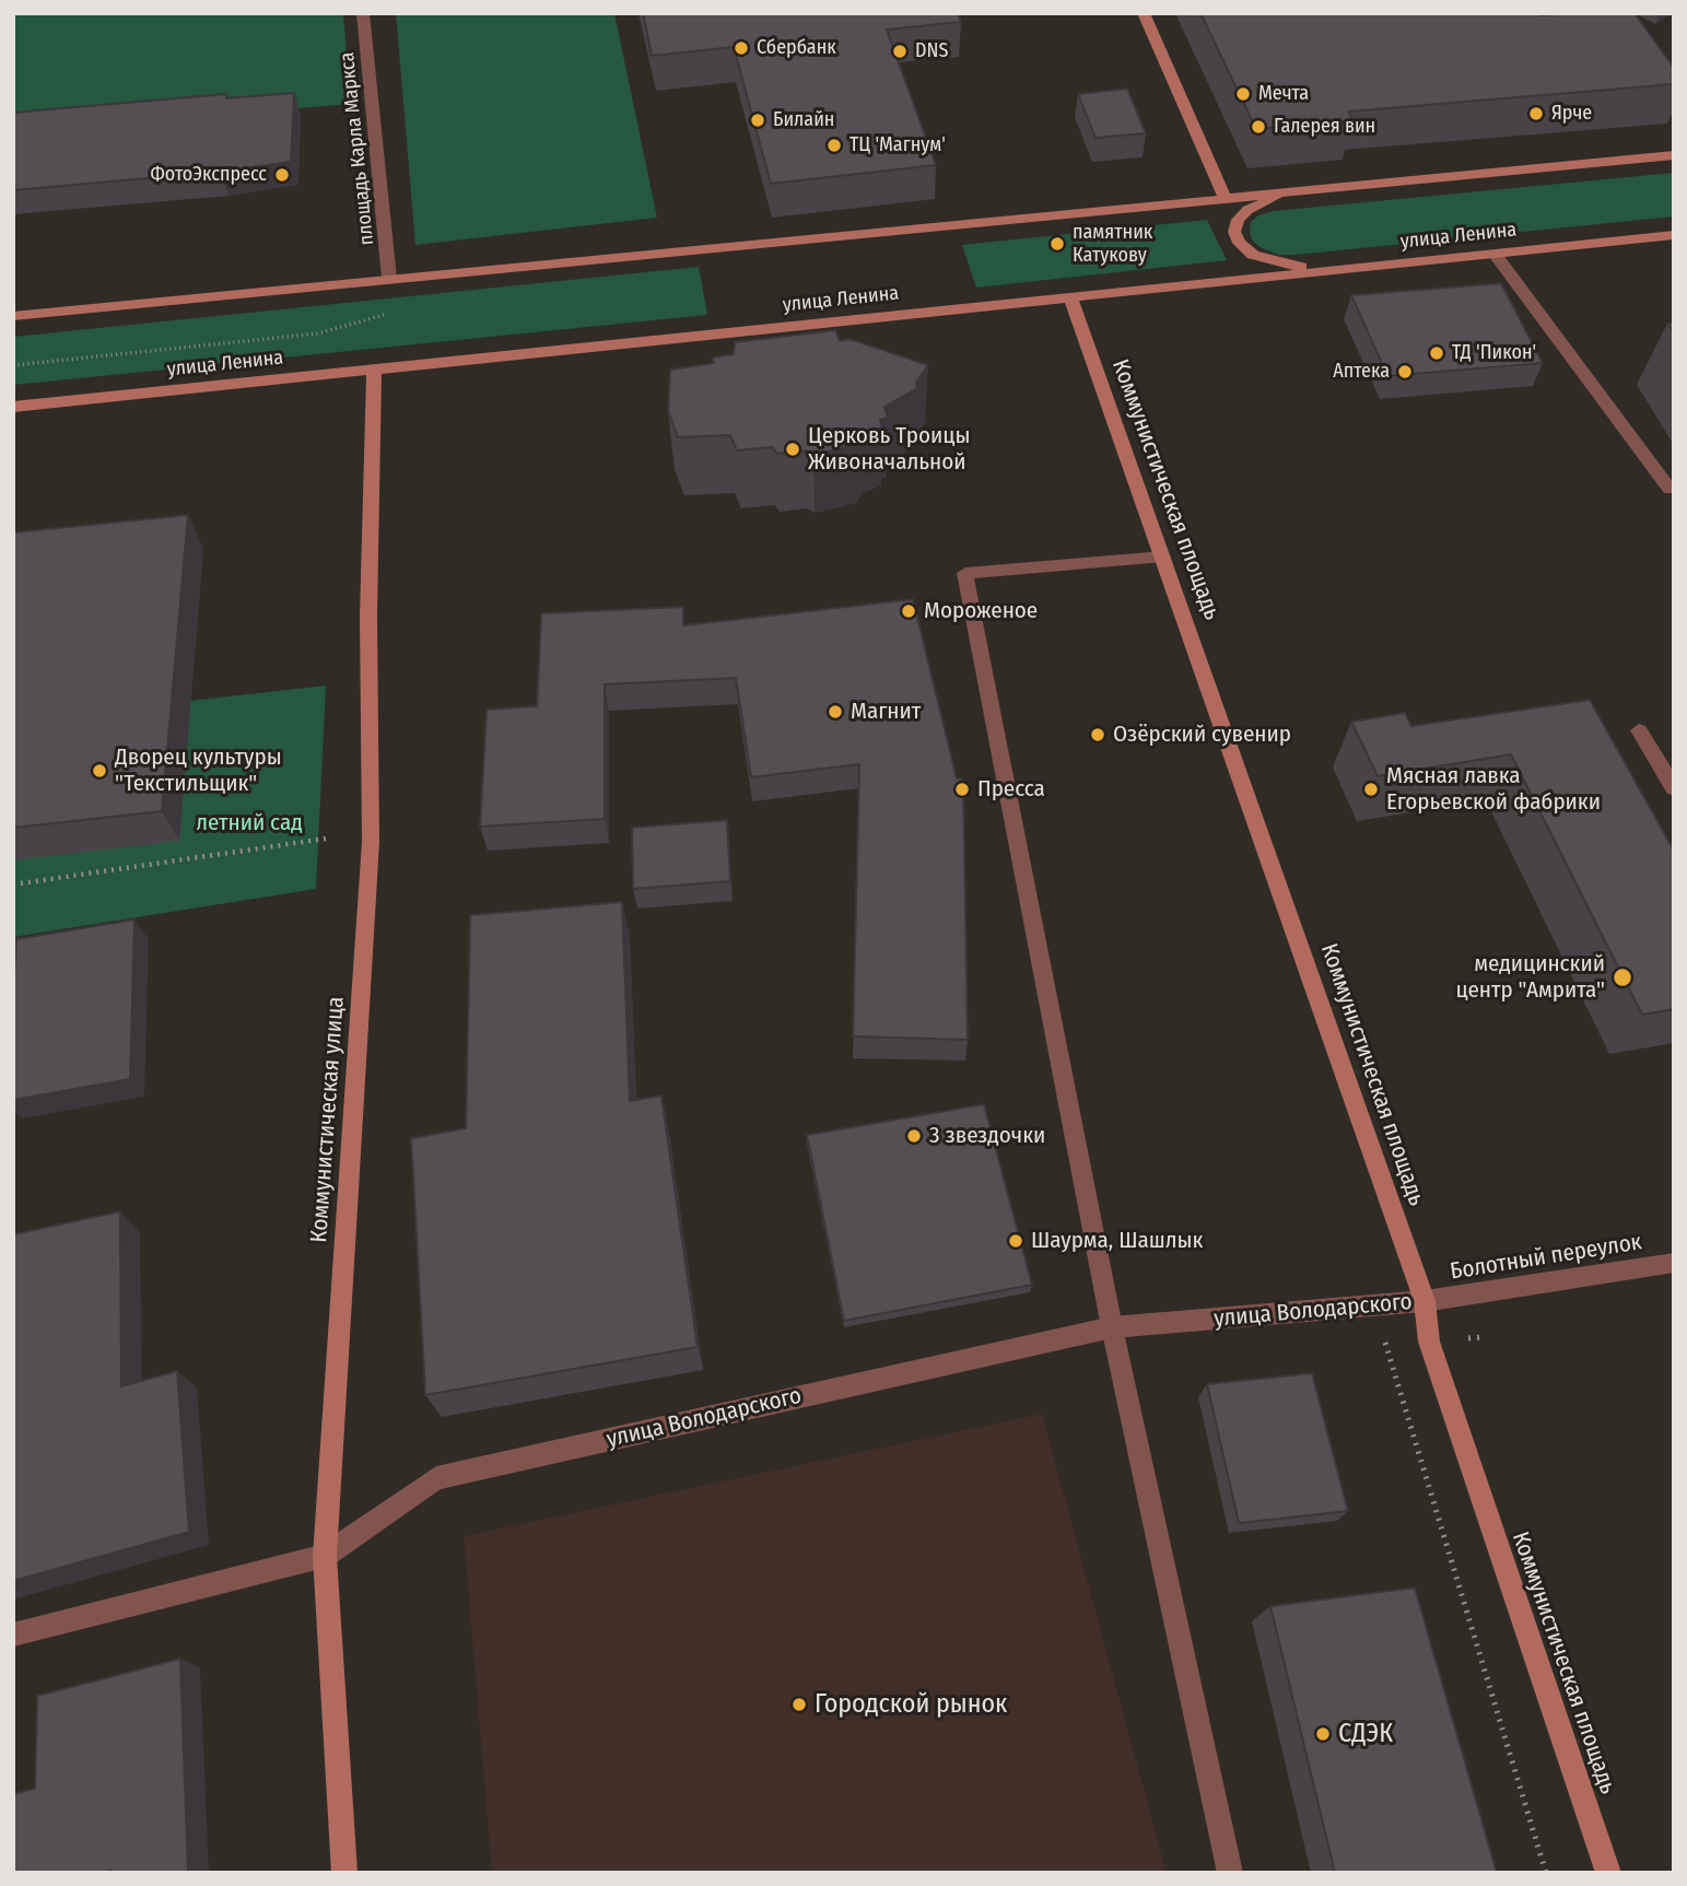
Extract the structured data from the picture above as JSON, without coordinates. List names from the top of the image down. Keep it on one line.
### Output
{"streets":{"main road":["улица Ленина","Коммунистическая площадь","Коммунистическая улица"],"street":["площадь Карла Маркса","Болотный переулок","улица Володарского"]},"crossings":[["улица Ленина","Коммунистическая площадь"],["улица Ленина","Коммунистическая улица"],["Коммунистическая площадь","Болотный переулок"],["Коммунистическая площадь","улица Володарского"],["Коммунистическая улица","улица Володарского"],["Болотный переулок","улица Володарского"]],"parks":["летний сад"],"places":["Сбербанк","DNS","Мечта","Ярче","Билайн","Галерея вин","ТЦ 'Магнум'","ФотоЭкспресс","памятник Катукову","ТД 'Пикон'","Аптека","Церковь Троицы Живоначальной","Мороженое","Магнит","Озёрский сувенир","Дворец культуры \"Текстильщик\"","Пресса","Мясная лавка Егорьевской фабрики","медицинский центр \"Амрита\"","3 звездочки","Шаурма, Шашлык","Городской рынок","СДЭК"]}
